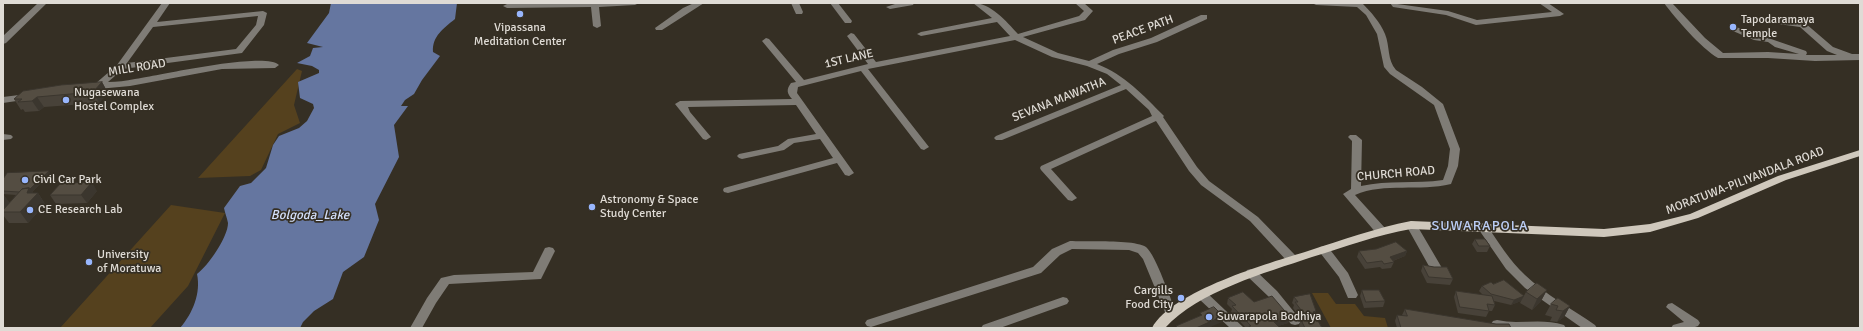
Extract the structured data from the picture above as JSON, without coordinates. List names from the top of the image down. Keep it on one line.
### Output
{"streets":{"main road":["MORATUWA-PILIYANDALA ROAD"],"street":["PEACE PATH","1ST LANE","MILL ROAD","SEVANA MAWATHA","CHURCH ROAD"]},"crossings":[["CHURCH ROAD","MORATUWA-PILIYANDALA ROAD"]],"districts":["SUWARAPOLA"],"water":["Bolgoda_Lake"],"places":["Vipassana Meditation Center","Tapodaramaya Temple","Nugasewana Hostel Complex","Civil Car Park","Astronomy & Space Study Center","CE Research Lab","University of Moratuwa","Cargills Food City","Suwarapola Bodhiya"]}
